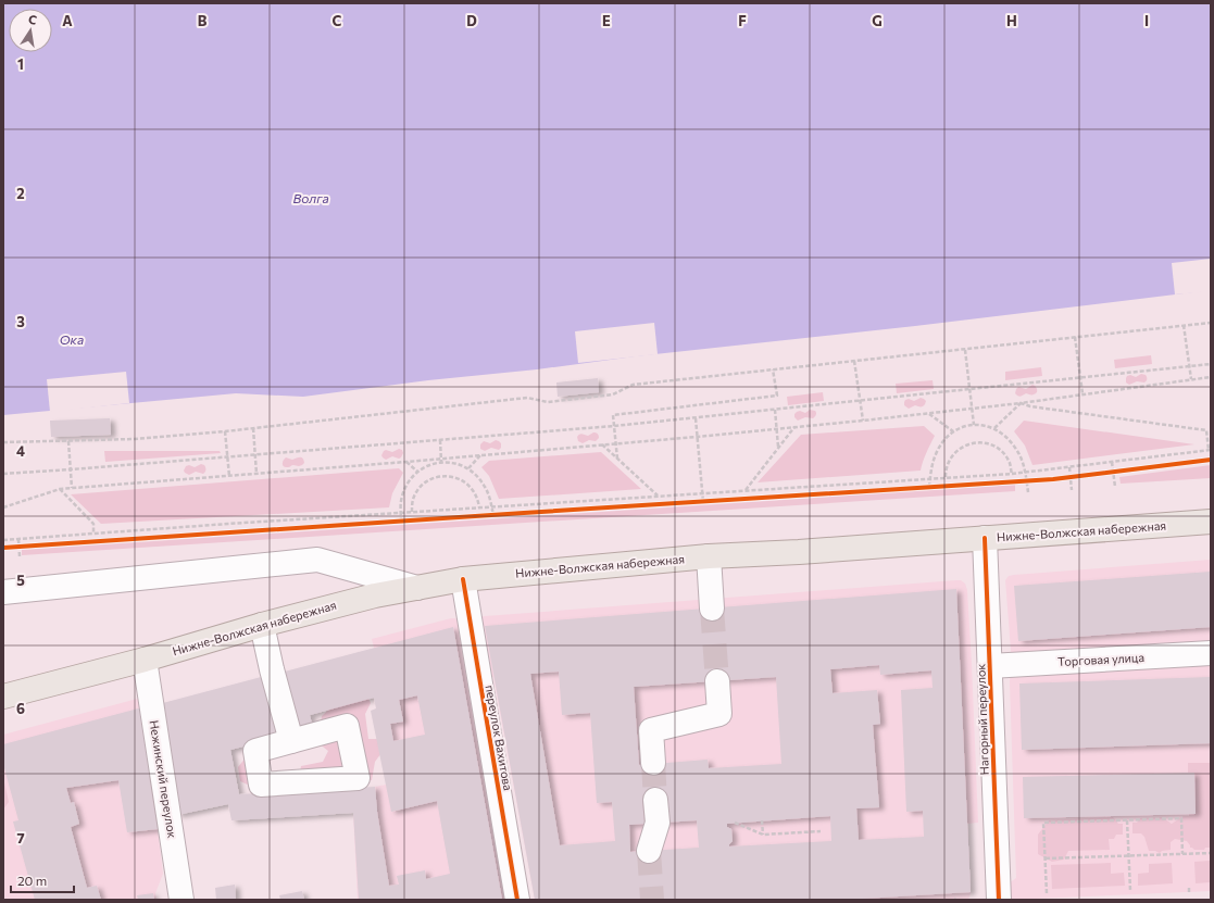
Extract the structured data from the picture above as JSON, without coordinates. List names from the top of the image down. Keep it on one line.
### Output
{"streets":{"main road":["Нижне-Волжская набережная"],"street":["Торговая улица","Нагорный переулок","переулок Вахитова","Нежинский переулок"]},"crossings":[["Нижне-Волжская набережная","Нагорный переулок"],["Нижне-Волжская набережная","переулок Вахитова"],["Нижне-Волжская набережная","Нежинский переулок"],["Торговая улица","Нагорный переулок"]],"water":["Волга","Ока"],"scale_bar":"20 m","north":"top","grid":{"columns":["A","B","C","D","E","F","G","H","I"],"rows":["1","2","3","4","5","6","7"]}}
